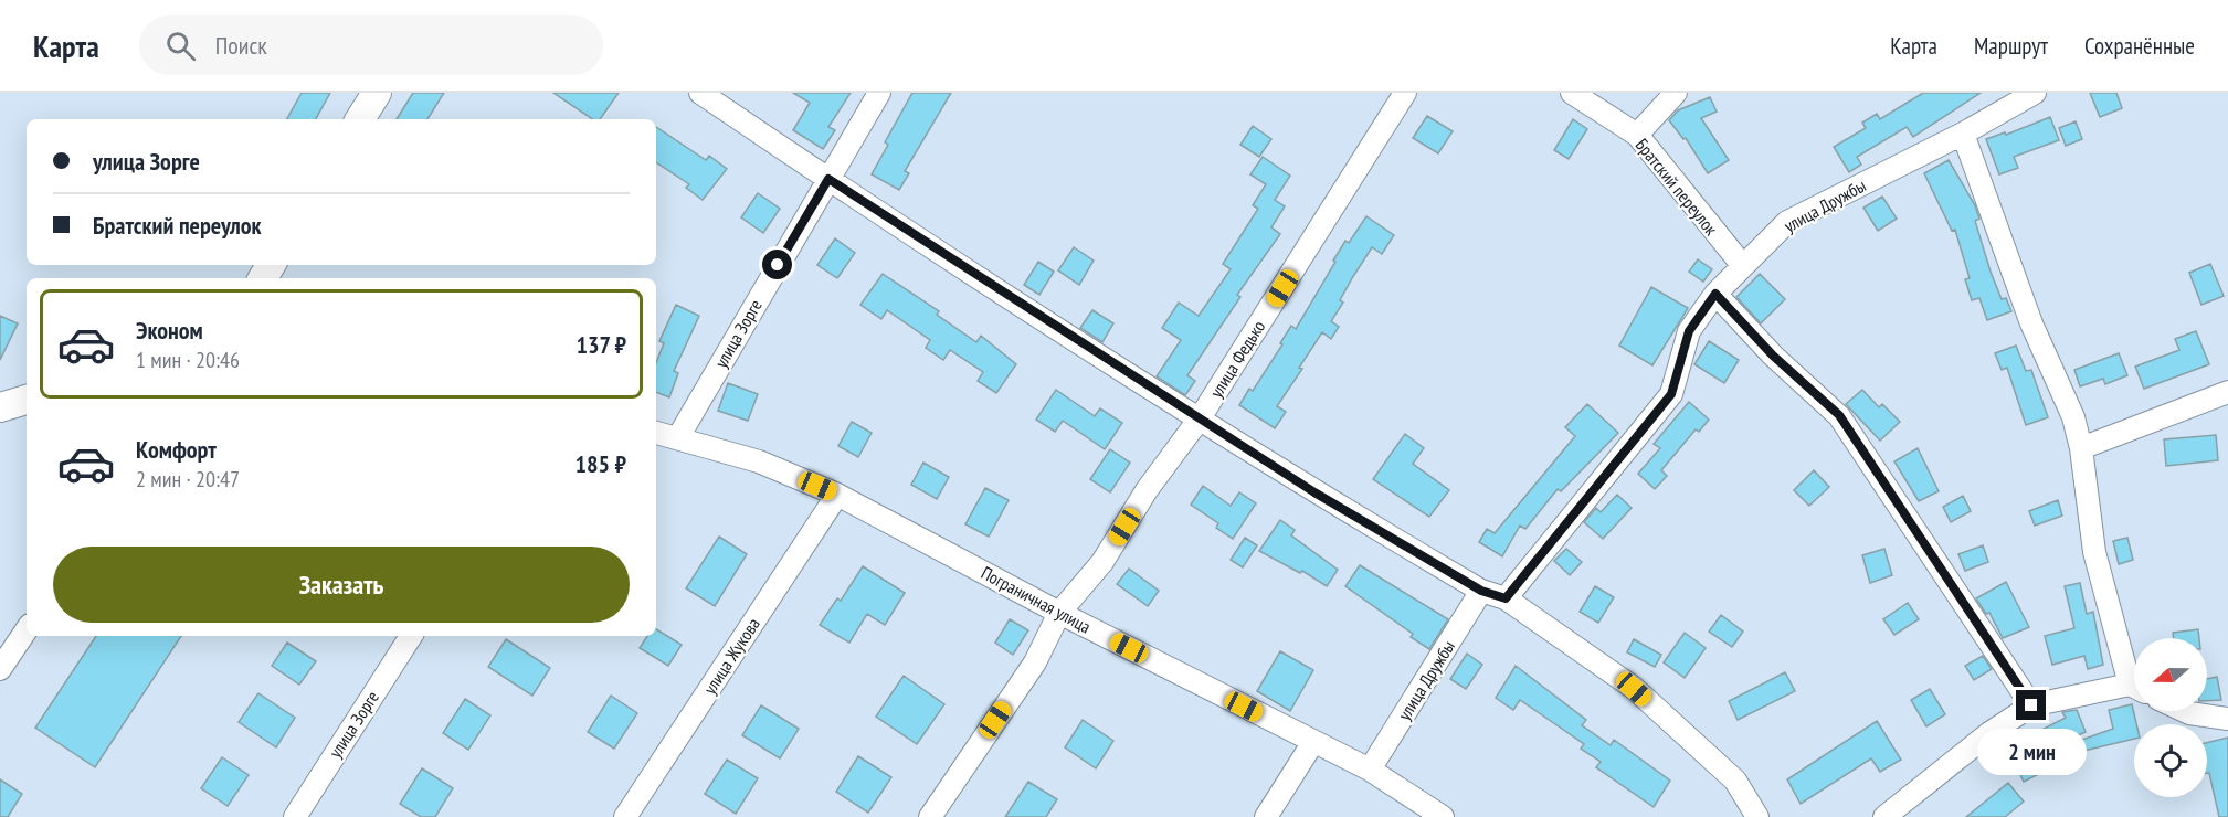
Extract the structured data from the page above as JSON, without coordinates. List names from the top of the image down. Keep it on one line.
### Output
{"streets":{"street":["Братский переулок","улица Дружбы","улица Зорге","улица Федько","Пограничная улица","улица Жукова"]},"crossings":[["Братский переулок","улица Дружбы"],["улица Дружбы","Пограничная улица"],["улица Зорге","Пограничная улица"],["улица Федько","Пограничная улица"],["Пограничная улица","улица Жукова"]],"north":"left","page":{"header":"Карта","search":"Поиск","nav":["Карта","Маршрут","Сохранённые"],"banner":["улица Зорге","Братский переулок"],"list":[{"name":"Эконом","note":"1 мин · 20:46","value":"137 ₽"},{"name":"Комфорт","note":"2 мин · 20:47","value":"185 ₽"}],"buttons":"Заказать","bubble":"2 мин"}}
